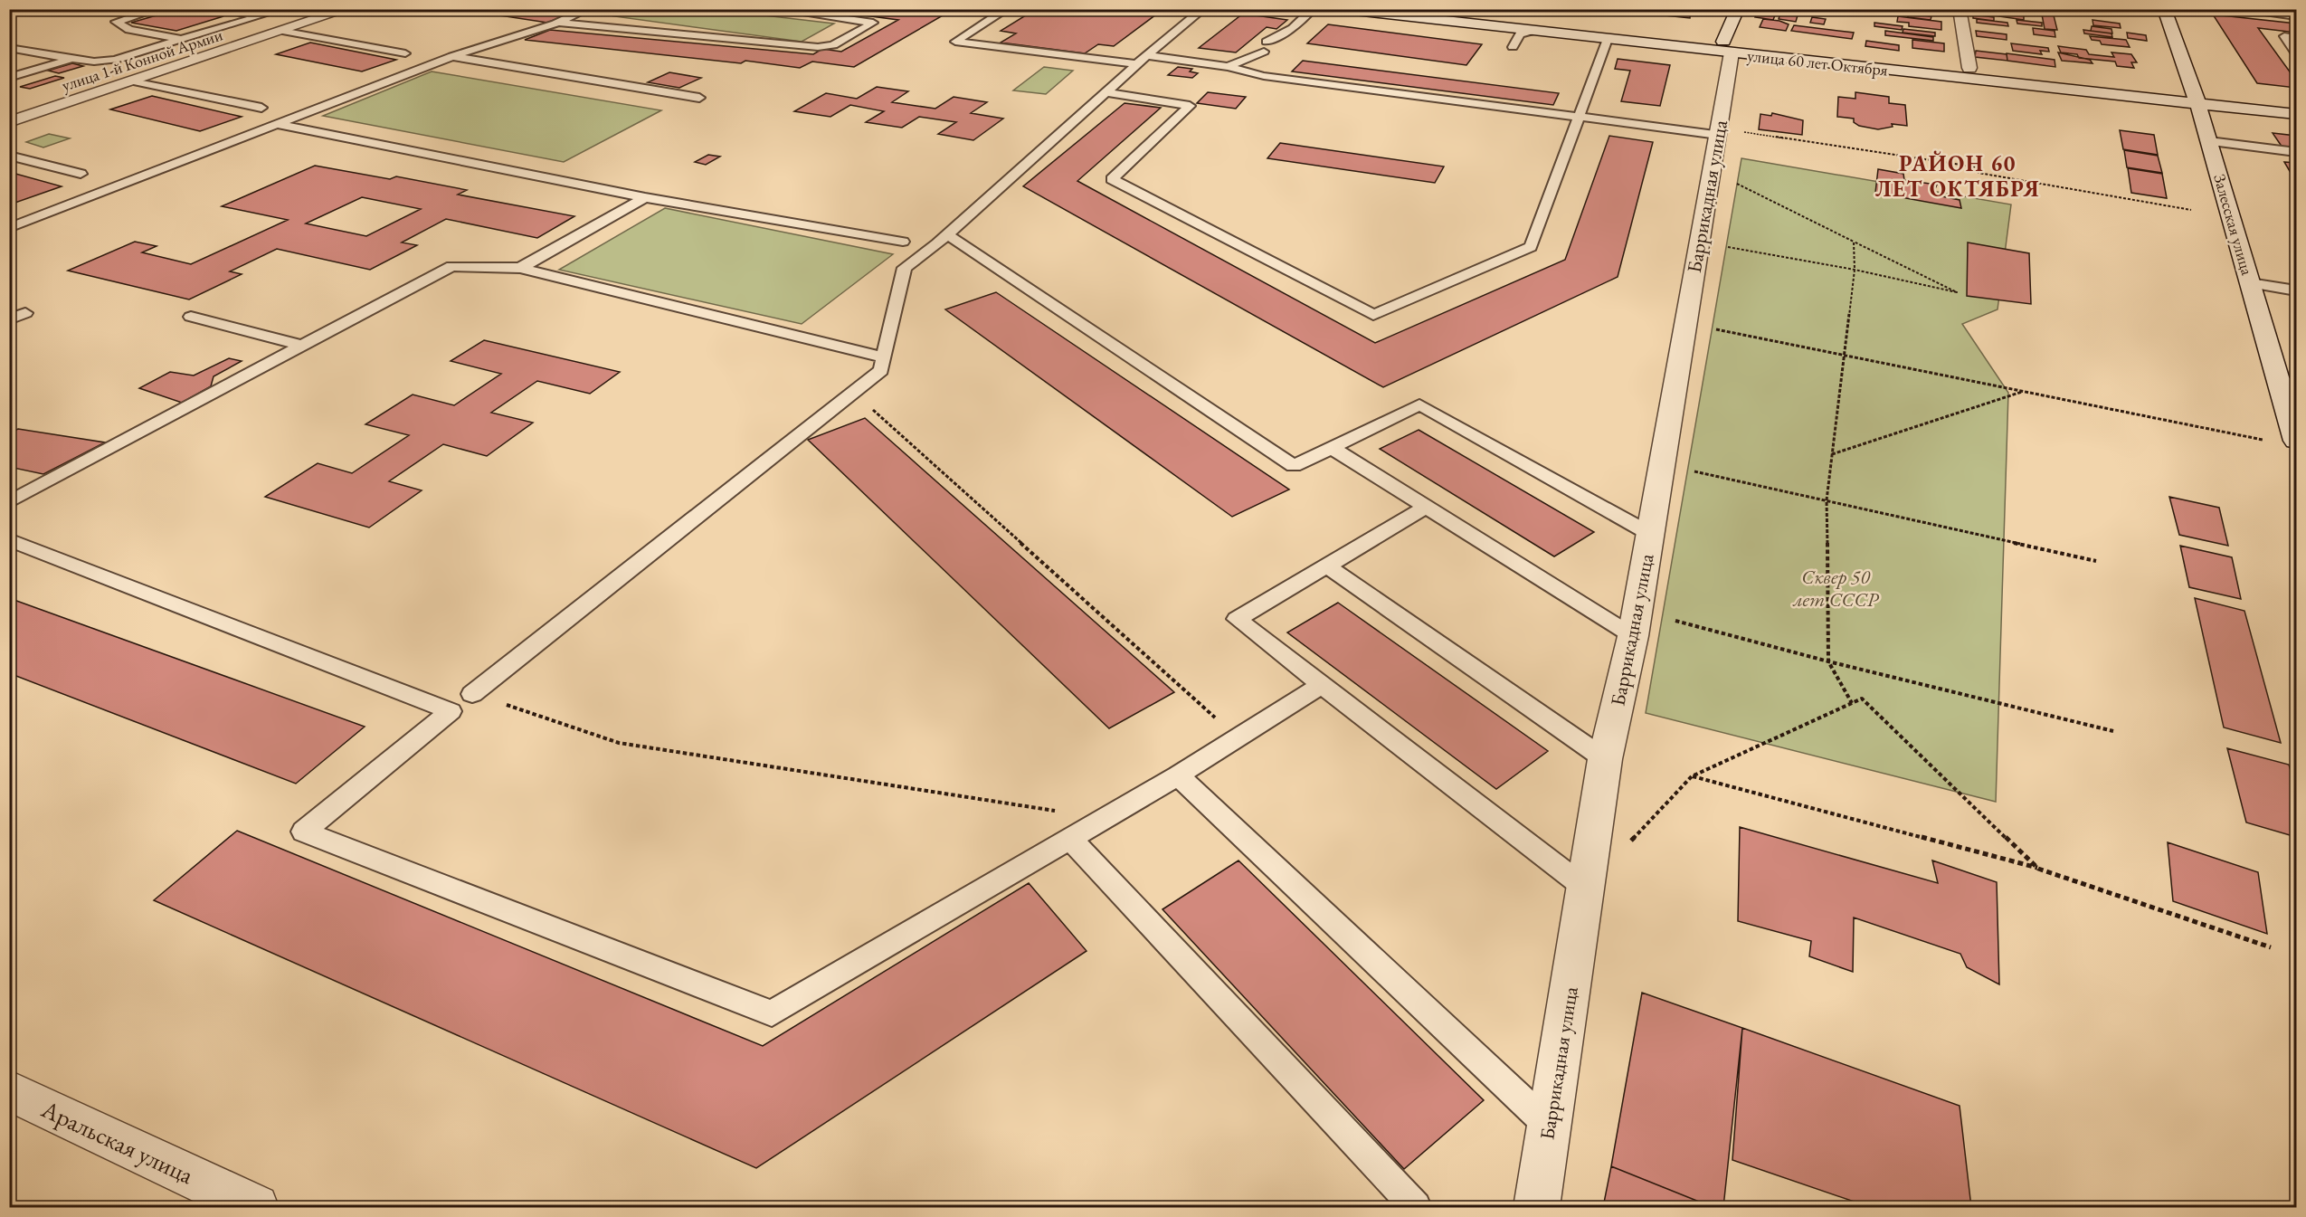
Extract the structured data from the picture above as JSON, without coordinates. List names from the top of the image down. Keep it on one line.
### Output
{"streets":{"main road":["улица 1-й Конной Армии","улица 60 лет Октября","Баррикадная улица","Залесская улица","Аральская улица"]},"crossings":[["улица 60 лет Октября","Баррикадная улица"],["улица 60 лет Октября","Залесская улица"]],"districts":["РАЙОН 60 ЛЕТ ОКТЯБРЯ"],"parks":["Сквер 50 лет СССР"]}
